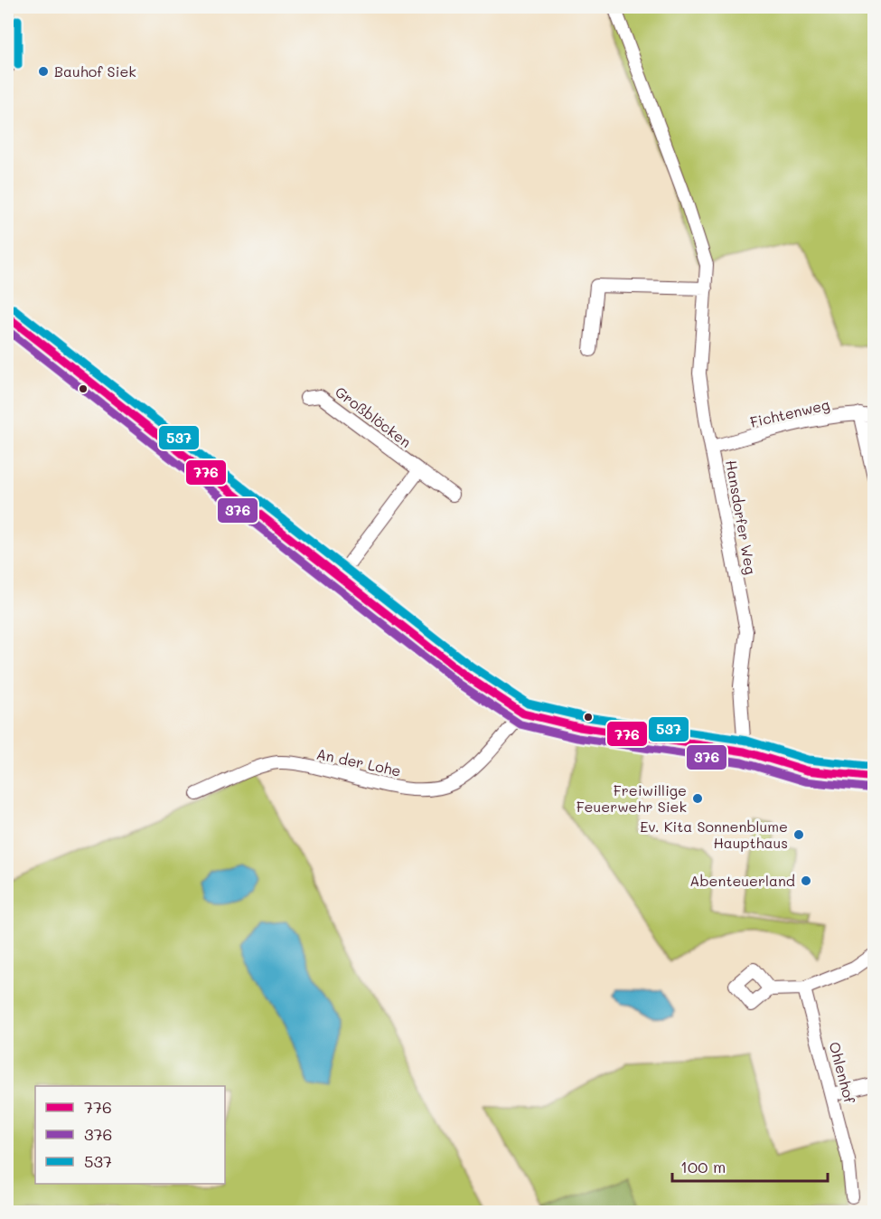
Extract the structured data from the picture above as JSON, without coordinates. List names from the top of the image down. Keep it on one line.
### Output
{"streets":{"street":["Fichtenweg","Großblöcken","Hansdorfer Weg","An der Lohe","Ohlenhof"]},"crossings":[["Fichtenweg","Hansdorfer Weg"]],"places":["Bauhof Siek","Freiwillige Feuerwehr Siek","Ev. Kita Sonnenblume Haupthaus","Abenteuerland"],"lines":["transit line 776","transit line 537","transit line 376"],"legend":["776","376","537"],"scale_bar":"100 m"}
